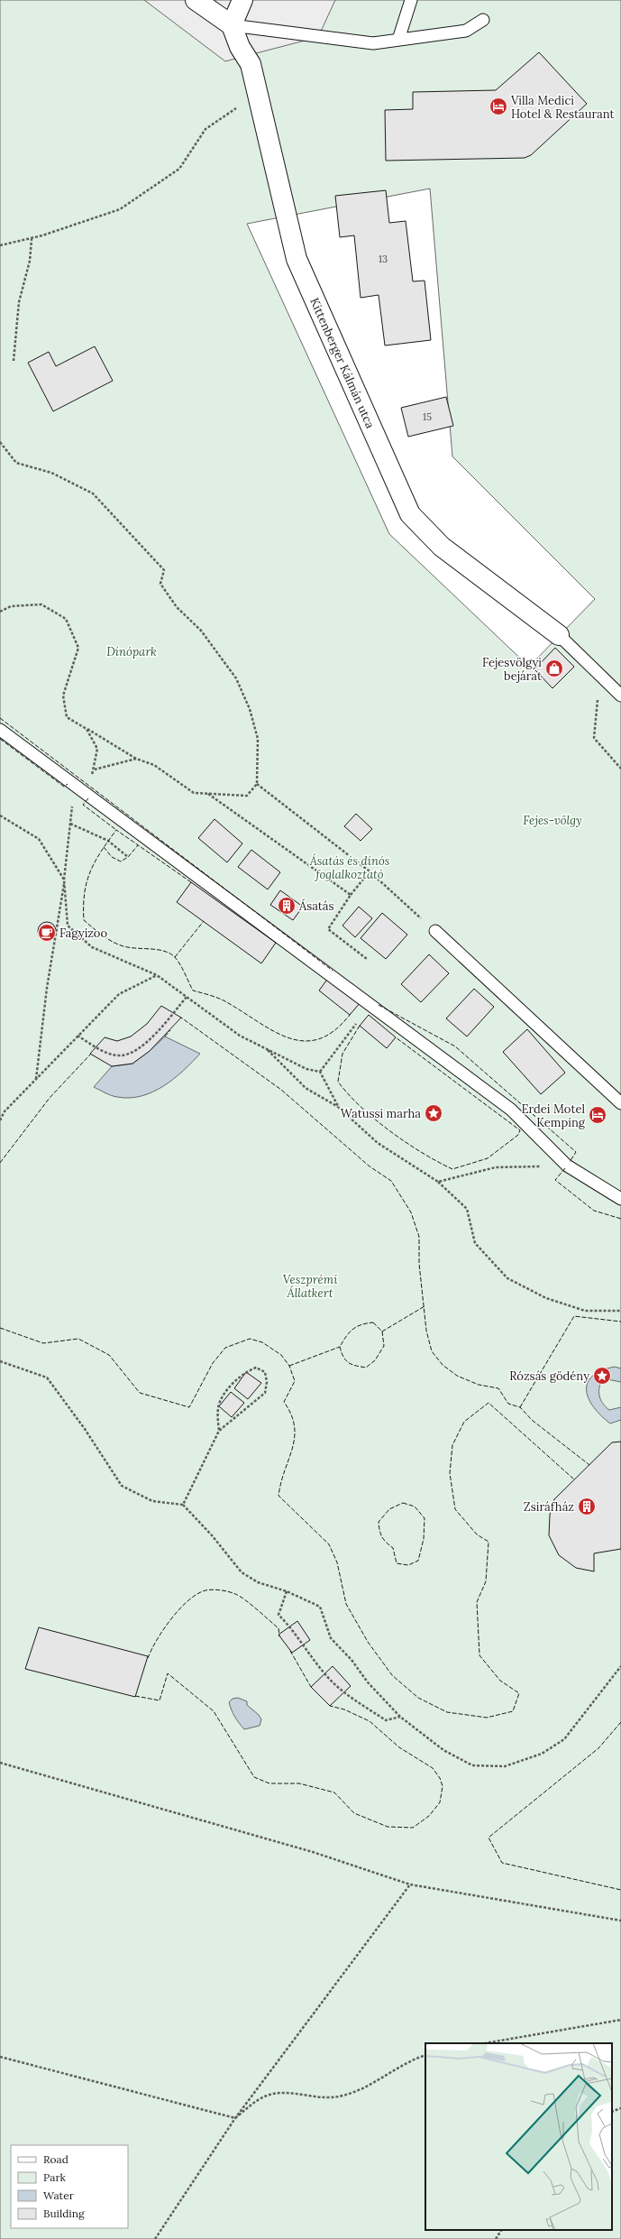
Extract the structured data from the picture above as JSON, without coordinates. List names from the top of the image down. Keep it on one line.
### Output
{"streets":{"street":["Kittenberger Kálmán utca"]},"parks":["Dínópark","Fejes-völgy","Ásatás és dínós foglalkoztató","Veszprémi Állatkert"],"places":{"hotel":["Villa Medici Hotel & Restaurant","Erdei Motel Kemping"],"shop":["Fejesvölgyi bejárat"],"building":["Ásatás","Zsiráfház"],"cafe":["Fagyizoo"],"place":["Watussi marha","Rózsás gödény"]},"house_numbers":["13","15"],"legend":["Road","Park","Water","Building"]}
